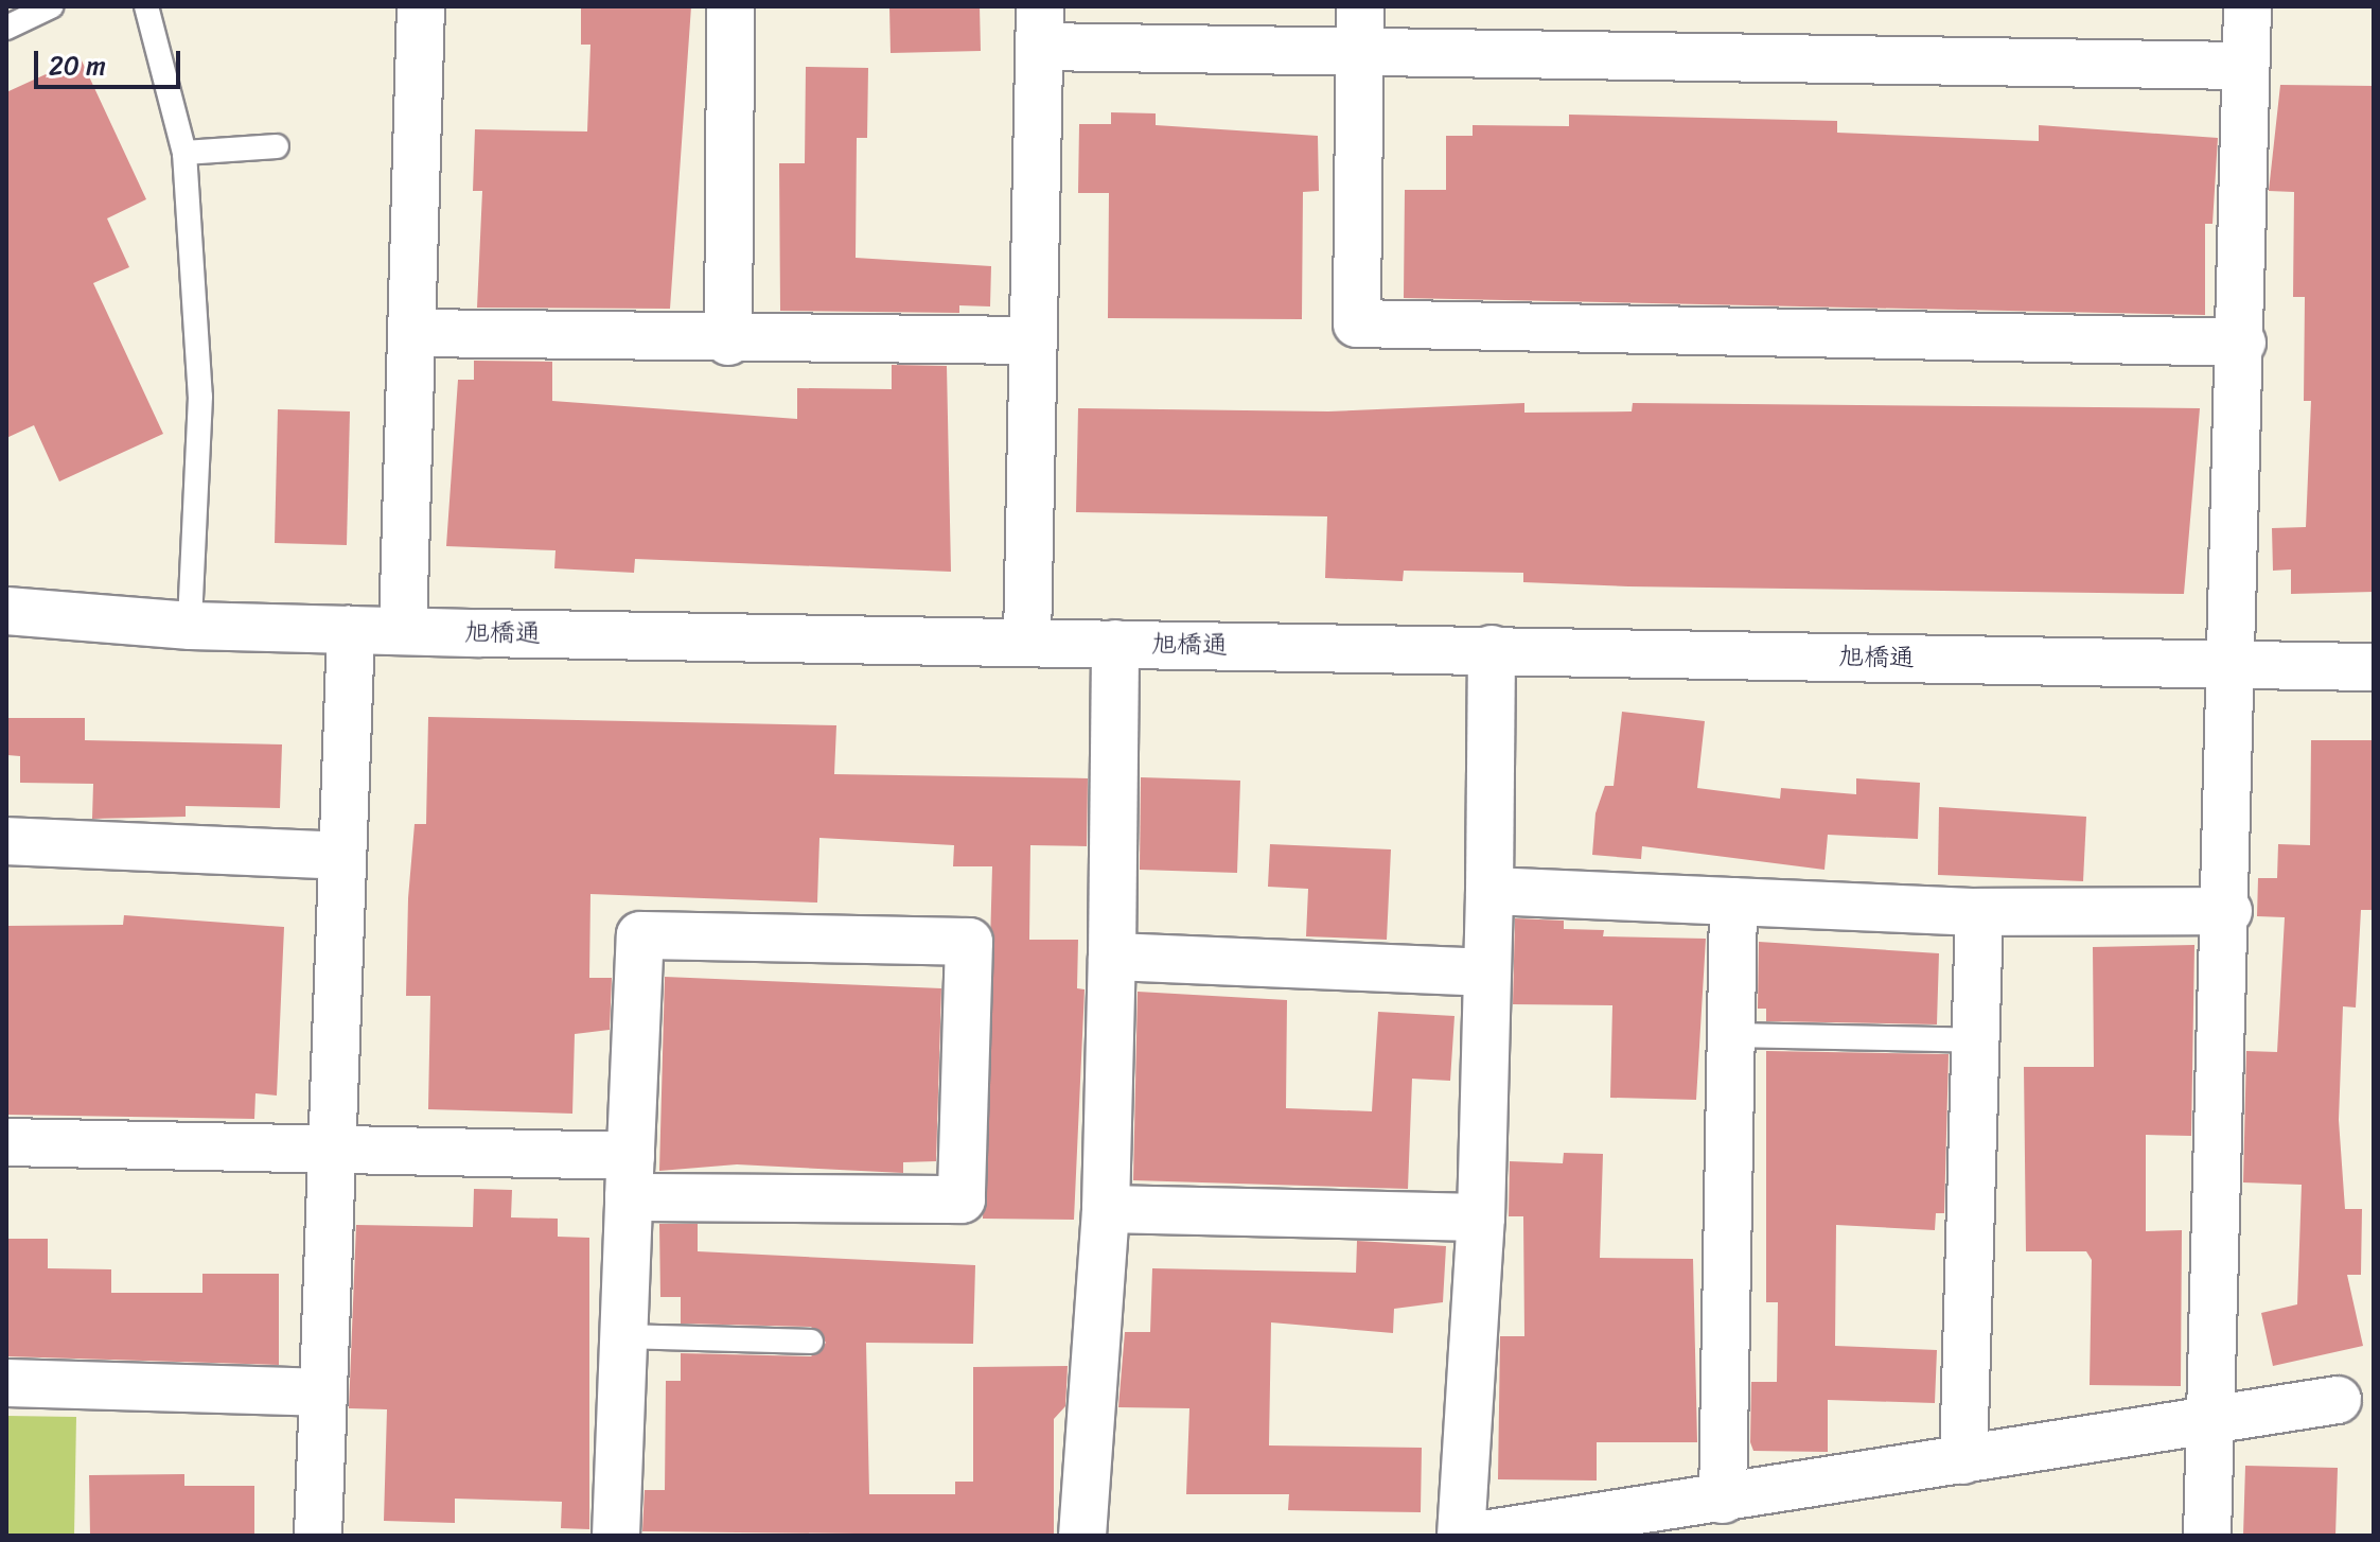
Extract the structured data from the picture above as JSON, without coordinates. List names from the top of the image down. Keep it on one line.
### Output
{"streets":{"street":["旭橋通"]},"scale_bar":"20 m"}
